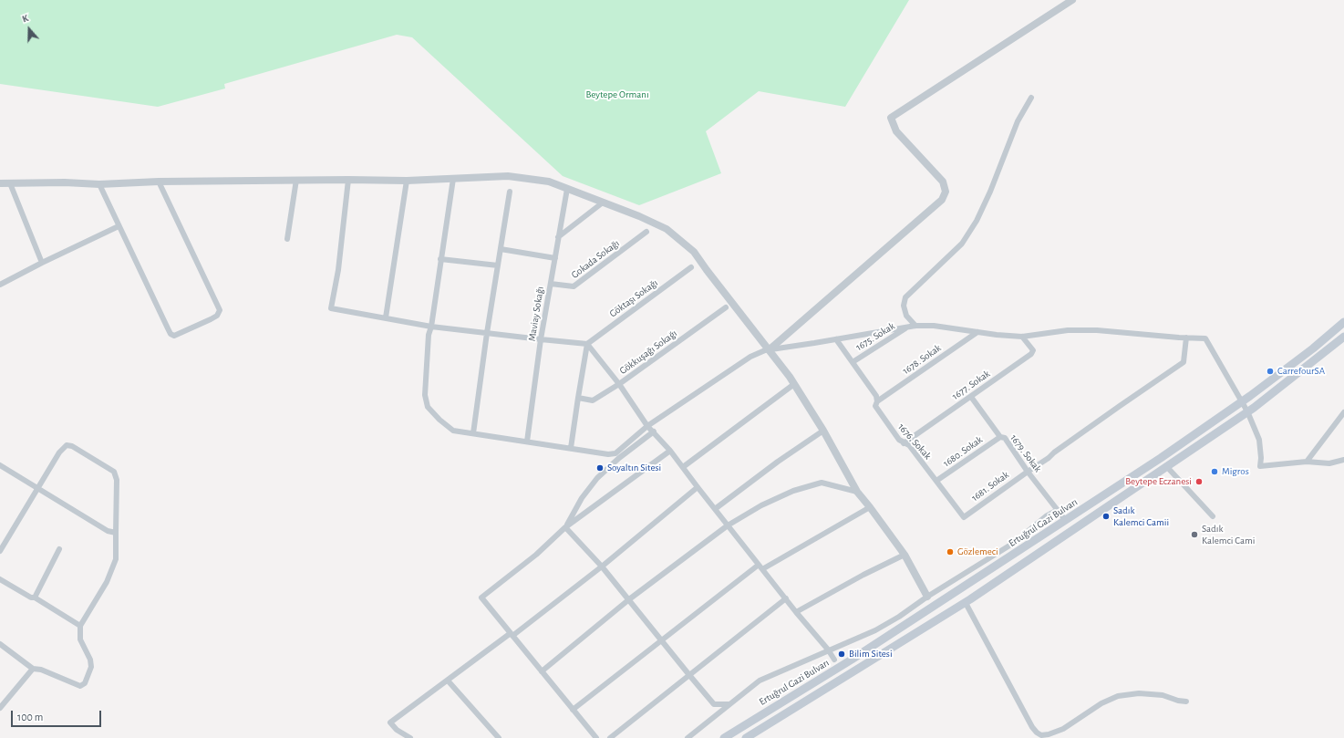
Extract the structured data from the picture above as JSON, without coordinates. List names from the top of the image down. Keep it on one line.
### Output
{"streets":{"main road":["Ertuğrul Gazi Bulvarı"],"street":["Gokada Sokağı","Göktaşı Sokağı","Maviay Sokağı","1675. Sokak","Gökkuşağı Sokağı","1678. Sokak","1677. Sokak","1676. Sokak","1680. Sokak","1679. Sokak","1681. Sokak"]},"crossings":[["Gokada Sokağı","Maviay Sokağı"],["1675. Sokak","1676. Sokak"],["1678. Sokak","1676. Sokak"],["1677. Sokak","1676. Sokak"],["1677. Sokak","1679. Sokak"],["1676. Sokak","1680. Sokak"],["1676. Sokak","1681. Sokak"],["1680. Sokak","1679. Sokak"],["1679. Sokak","1681. Sokak"],["1679. Sokak","Ertuğrul Gazi Bulvarı"]],"parks":["Beytepe Ormanı"],"places":["CarrefourSA","Soyaltın Sitesi","Migros","Beytepe Eczanesi","Sadık Kalemci Camii","Sadık Kalemci Cami","Gözlemeci","Bilim Sitesi"],"scale_bar":"100 m","north":"top"}
